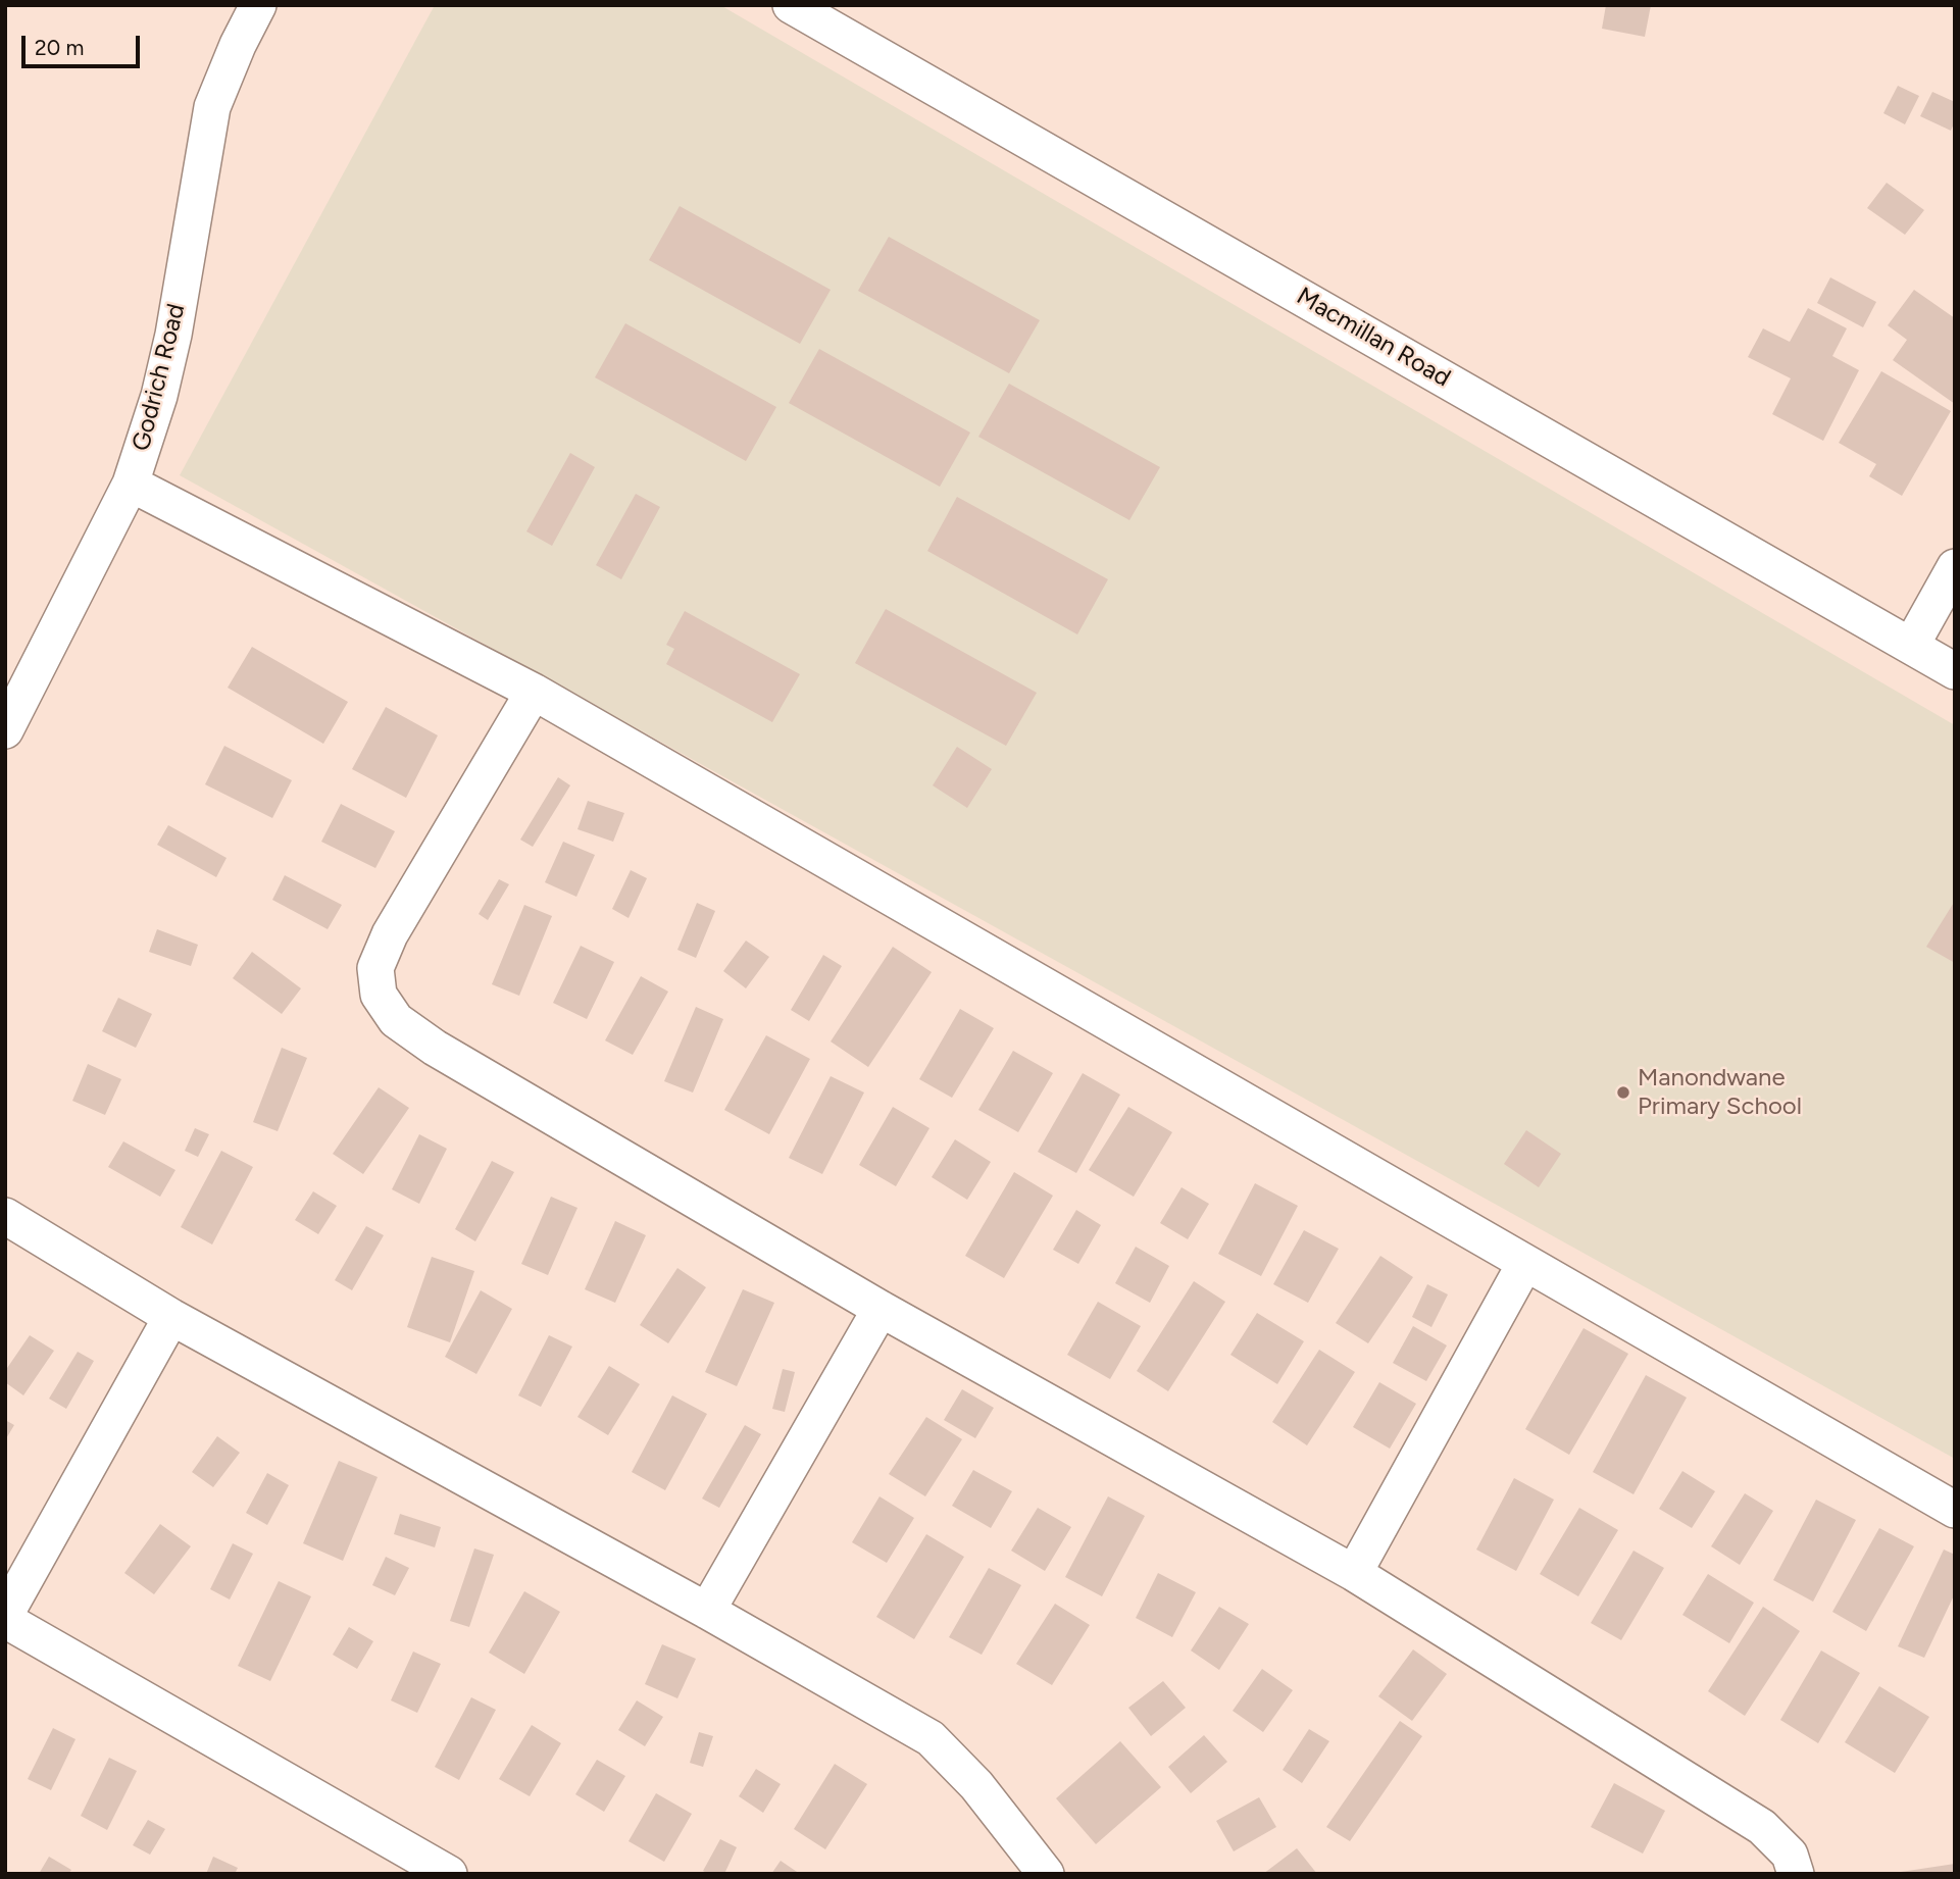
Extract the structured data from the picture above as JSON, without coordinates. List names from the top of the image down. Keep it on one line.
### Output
{"streets":{"street":["Macmillan Road","Godrich Road"]},"places":["Manondwane Primary School"],"scale_bar":"20 m"}
